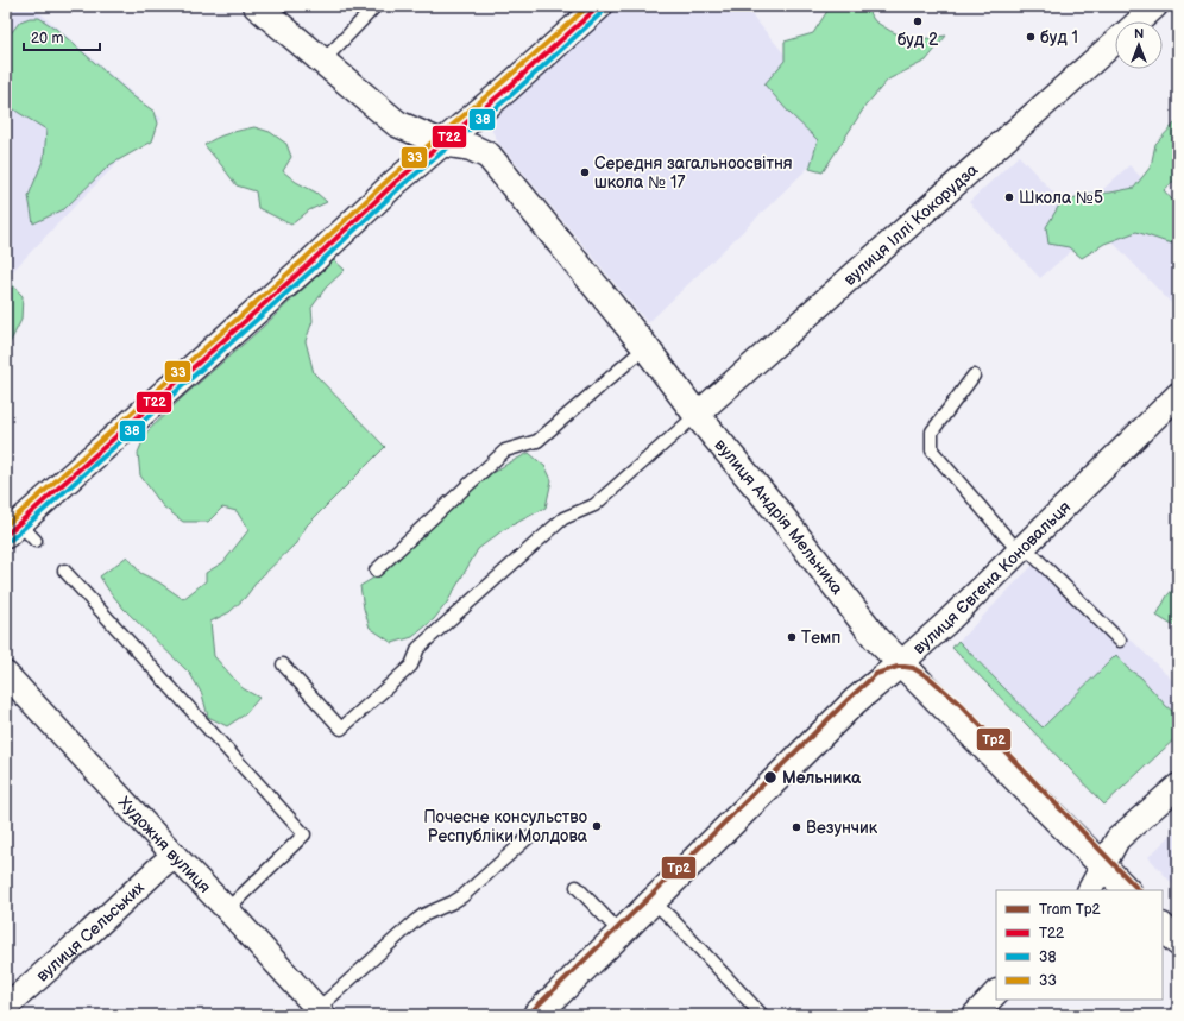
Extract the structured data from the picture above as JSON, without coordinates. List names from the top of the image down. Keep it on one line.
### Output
{"streets":{"street":["вулиця Іллі Кокорудза","вулиця Андрія Мельника","вулиця Євгена Коновальця","Художня вулиця","вулиця Сельських"]},"crossings":[["вулиця Іллі Кокорудза","вулиця Андрія Мельника"],["вулиця Андрія Мельника","вулиця Євгена Коновальця"],["Художня вулиця","вулиця Сельських"]],"places":["буд 2","буд 1","Середня загальноосвітня школа № 17","Школа №5","Темп","Мельника","Почесне консульство Республіки Молдова","Везунчик"],"lines":["transit line Т22","transit line 33","transit line 38","tram line Тр2"],"legend":["Tram Тр2","Т22","38","33"],"scale_bar":"20 m","north":"top"}
